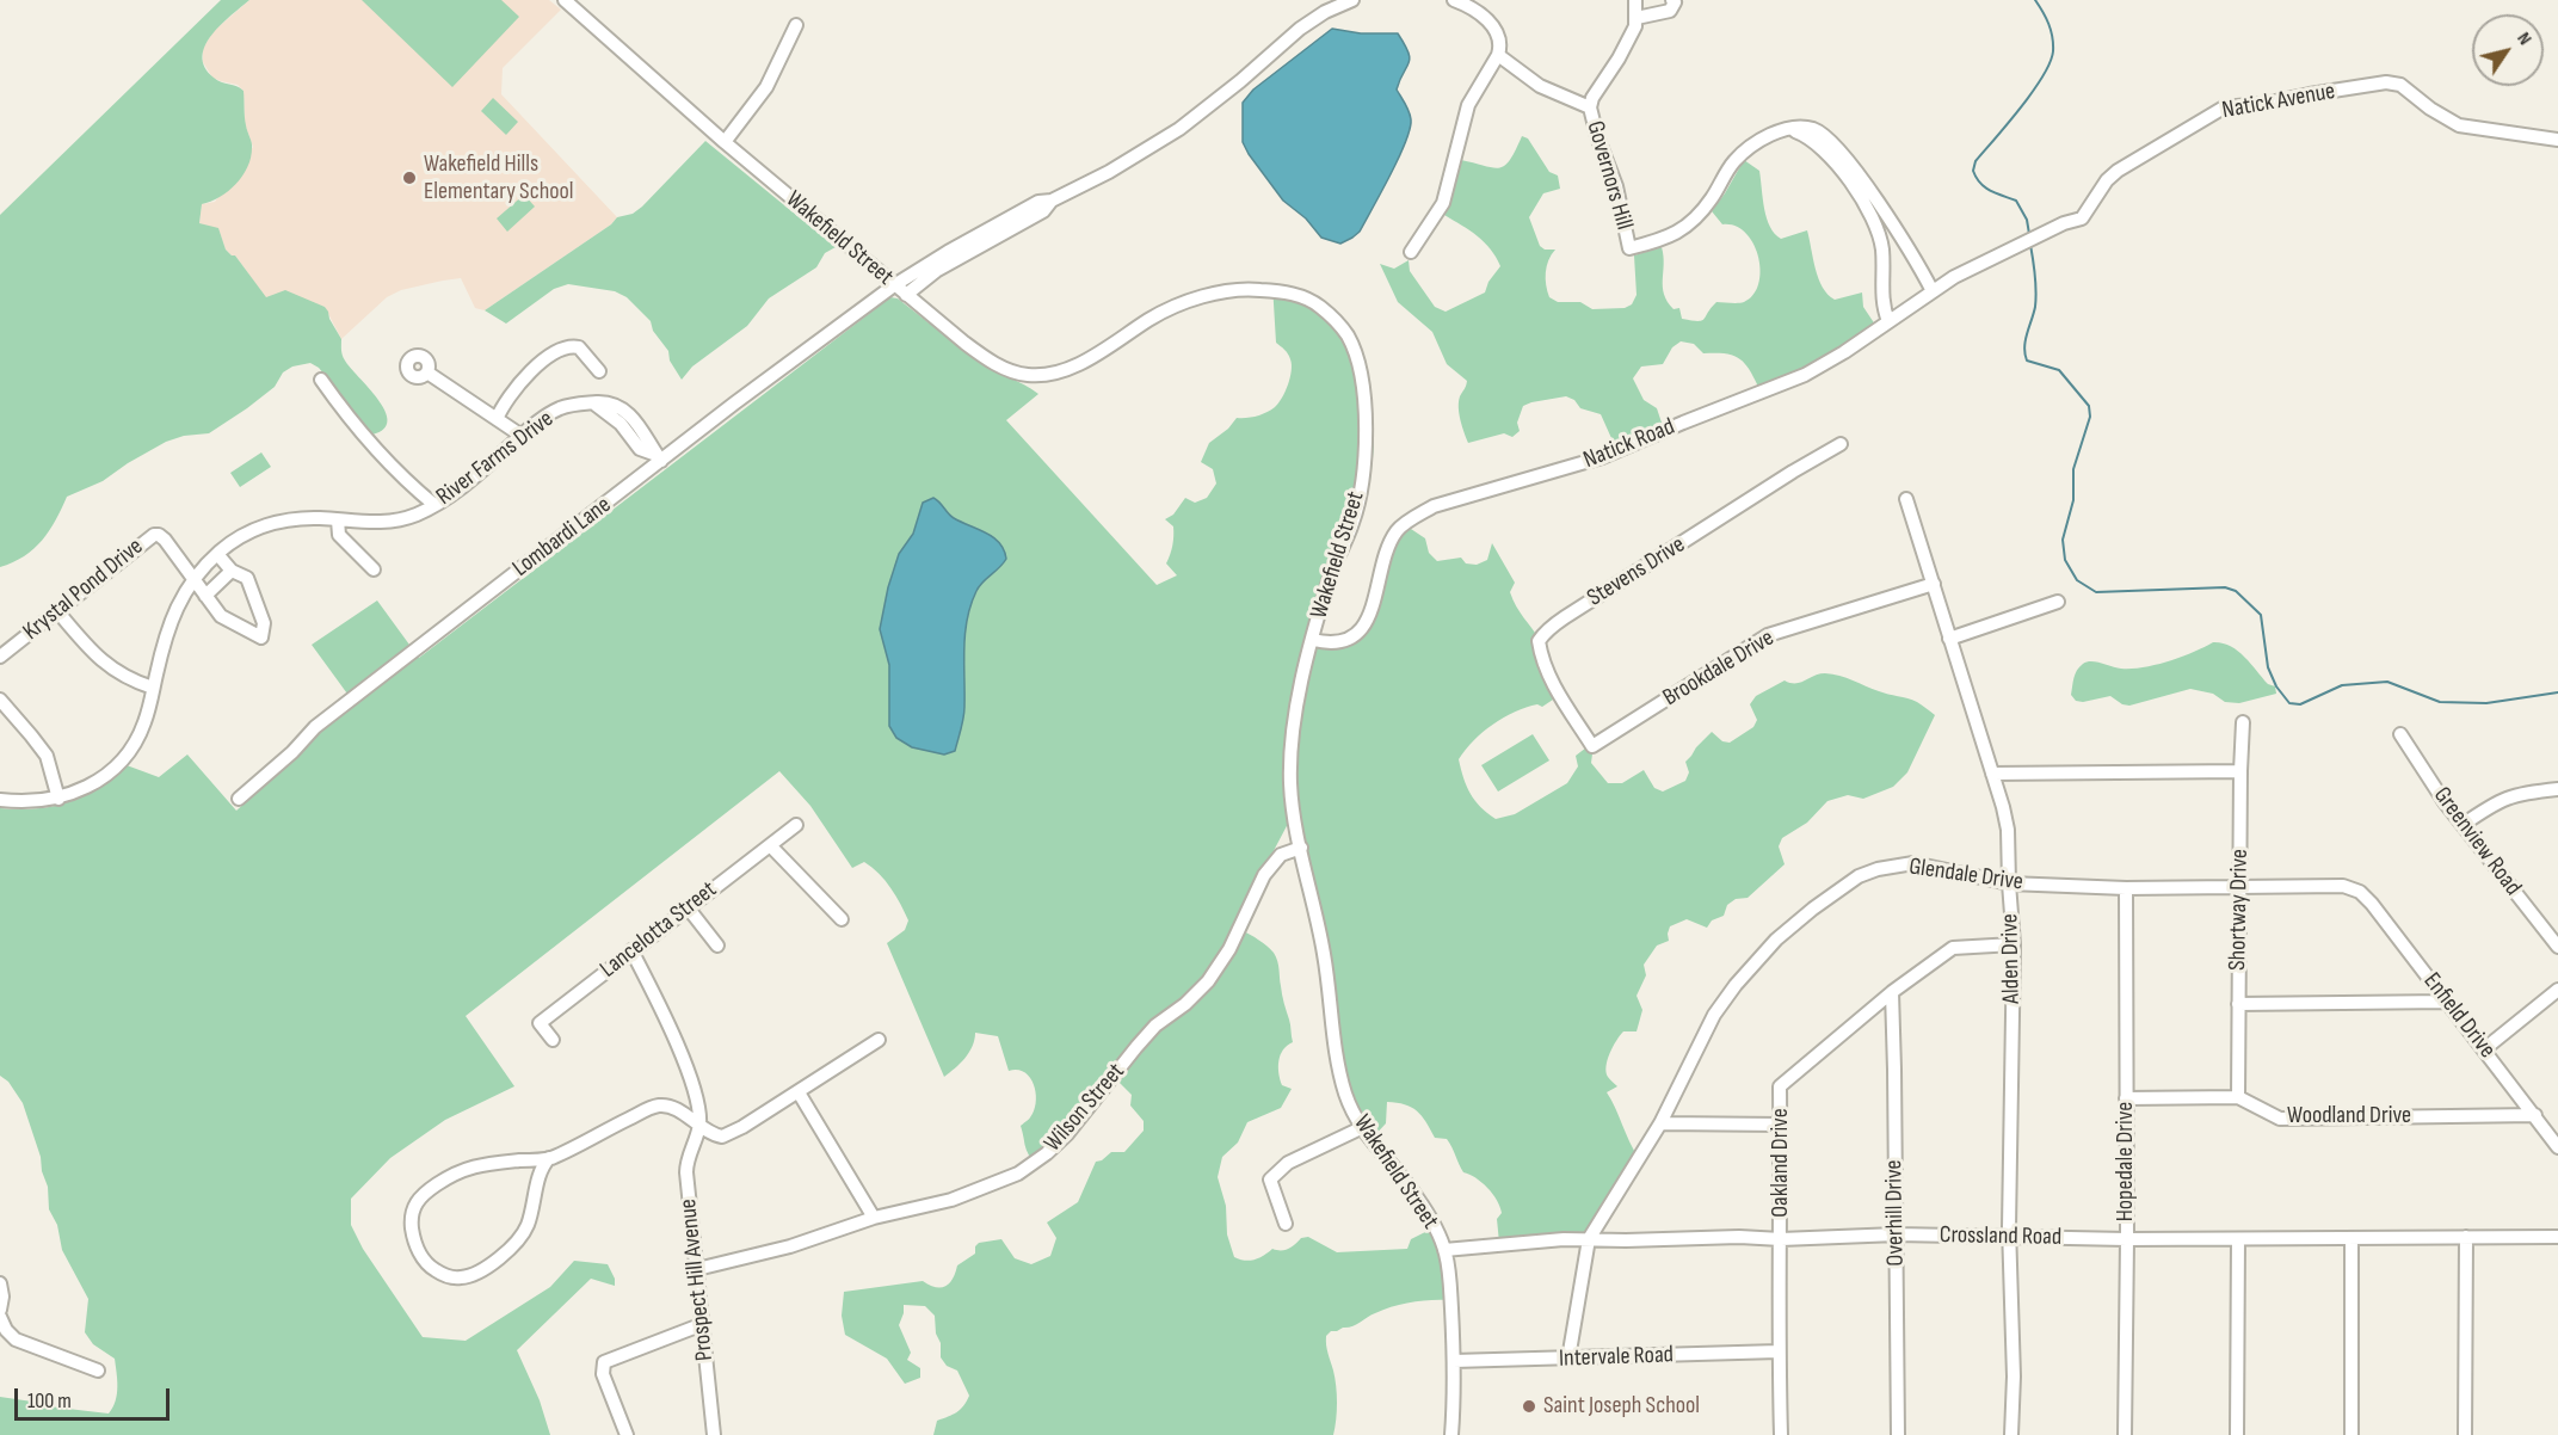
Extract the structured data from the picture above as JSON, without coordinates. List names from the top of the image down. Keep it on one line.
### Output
{"streets":{"street":["Natick Avenue","Governors Hill","Wakefield Street","Natick Road","River Farms Drive","Lombardi Lane","Stevens Drive","Krystal Pond Drive","Brookdale Drive","Greenview Road","Glendale Drive","Shortway Drive","Lancelotta Street","Alden Drive","Enfield Drive","Wilson Street","Woodland Drive","Hopedale Drive","Oakland Drive","Overhill Drive","Crossland Road","Prospect Hill Avenue","Intervale Road"]},"crossings":[["Natick Avenue","Natick Road"],["Wakefield Street","Natick Road"],["Wakefield Street","Lombardi Lane"],["Wakefield Street","Wilson Street"],["Wakefield Street","Crossland Road"],["Wakefield Street","Intervale Road"],["River Farms Drive","Lombardi Lane"],["River Farms Drive","Krystal Pond Drive"],["Stevens Drive","Brookdale Drive"],["Brookdale Drive","Alden Drive"],["Glendale Drive","Shortway Drive"],["Glendale Drive","Alden Drive"],["Glendale Drive","Enfield Drive"],["Glendale Drive","Hopedale Drive"],["Glendale Drive","Crossland Road"],["Glendale Drive","Intervale Road"],["Shortway Drive","Woodland Drive"],["Alden Drive","Oakland Drive"],["Alden Drive","Crossland Road"],["Enfield Drive","Woodland Drive"],["Wilson Street","Prospect Hill Avenue"],["Woodland Drive","Hopedale Drive"],["Hopedale Drive","Crossland Road"],["Oakland Drive","Overhill Drive"],["Oakland Drive","Crossland Road"],["Oakland Drive","Intervale Road"],["Overhill Drive","Crossland Road"]],"places":["Wakefield Hills Elementary School","Saint Joseph School"],"scale_bar":"100 m","north":"top right"}
